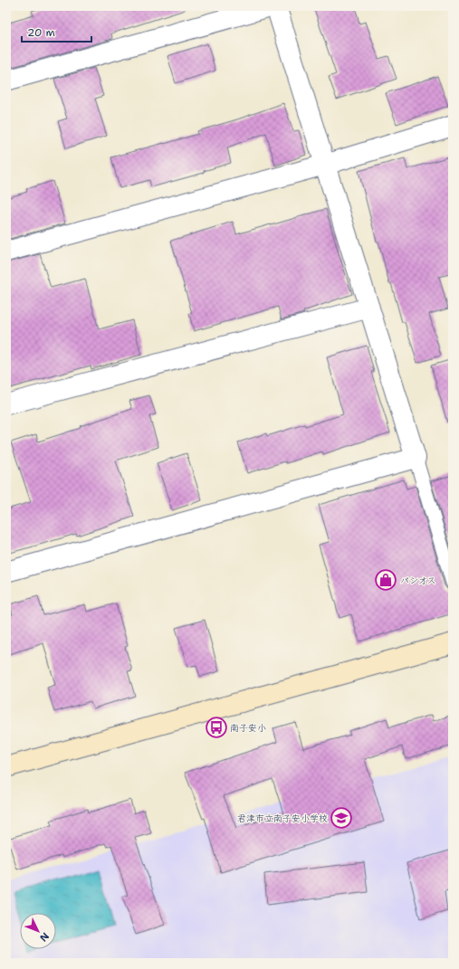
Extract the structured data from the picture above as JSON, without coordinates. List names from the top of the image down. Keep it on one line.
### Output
{"places":{"shop":["パシオス"],"bus stop":["南子安小"],"school or university":["君津市立南子安小学校"]},"scale_bar":"20 m","north":"bottom right"}
